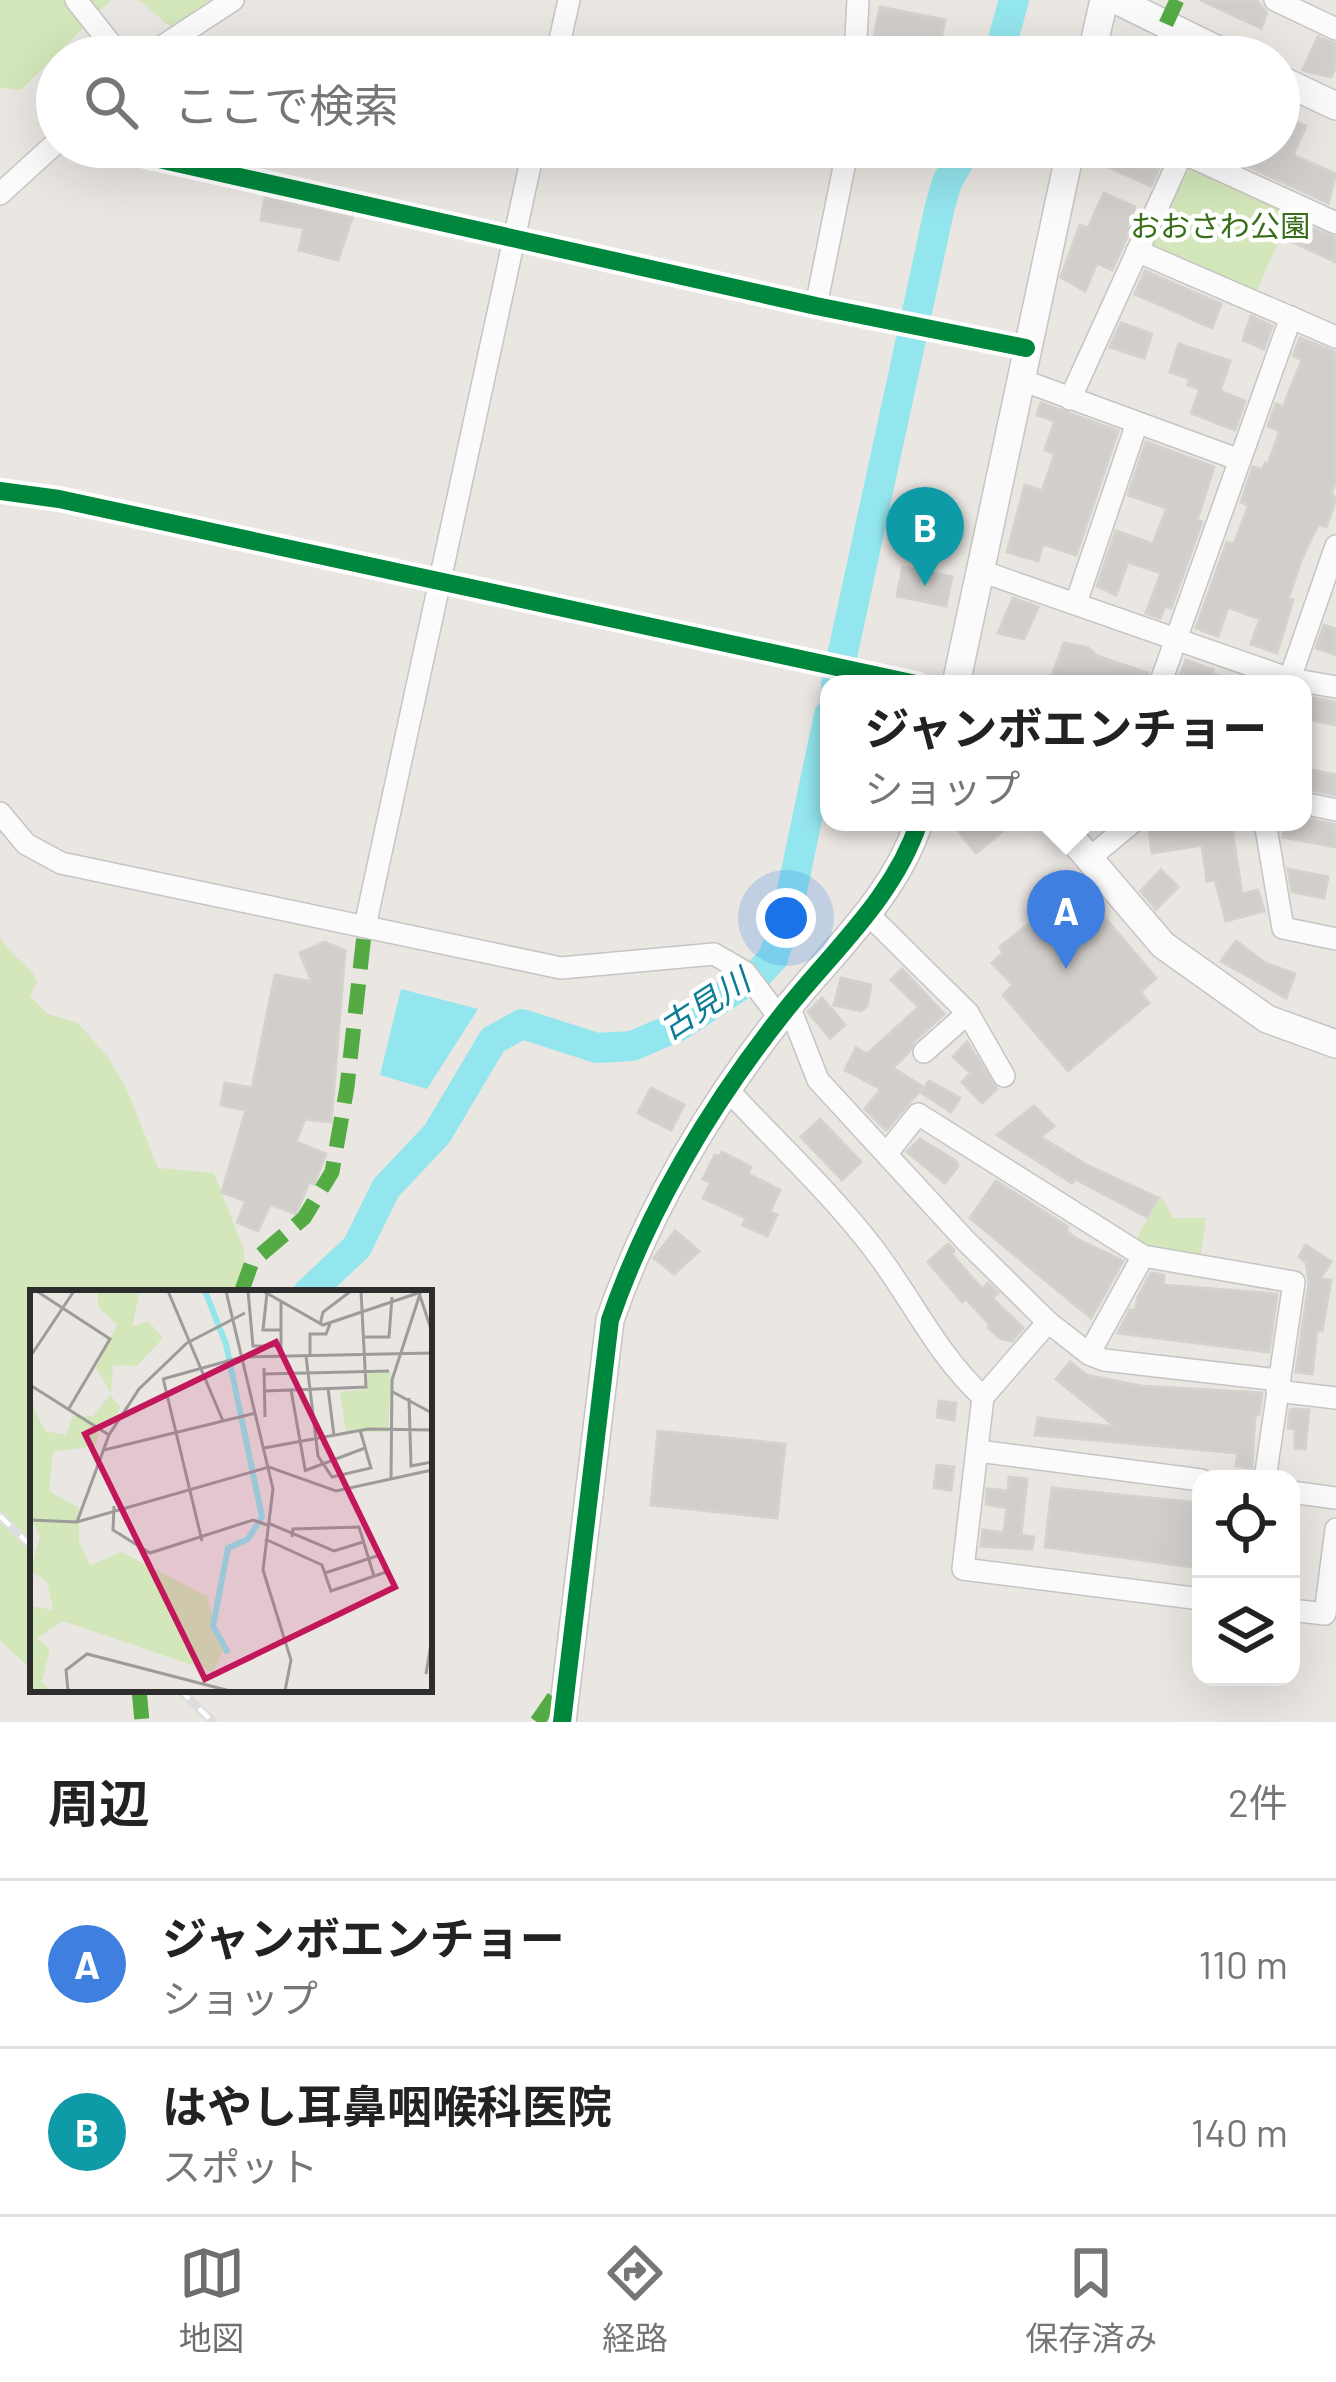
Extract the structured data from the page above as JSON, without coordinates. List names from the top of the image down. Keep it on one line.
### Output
{"water":["古見川"],"parks":["おおさわ公園"],"page":{"search":"ここで検索","pins":["B","A"],"popup":["ジャンボエンチョー","ショップ"],"heading":["周辺","2件"],"list":[{"mark":"A","name":"ジャンボエンチョー","note":"ショップ","value":"110 m"},{"mark":"B","name":"はやし耳鼻咽喉科医院","note":"スポット","value":"140 m"}],"nav":["地図","経路","保存済み"]}}
